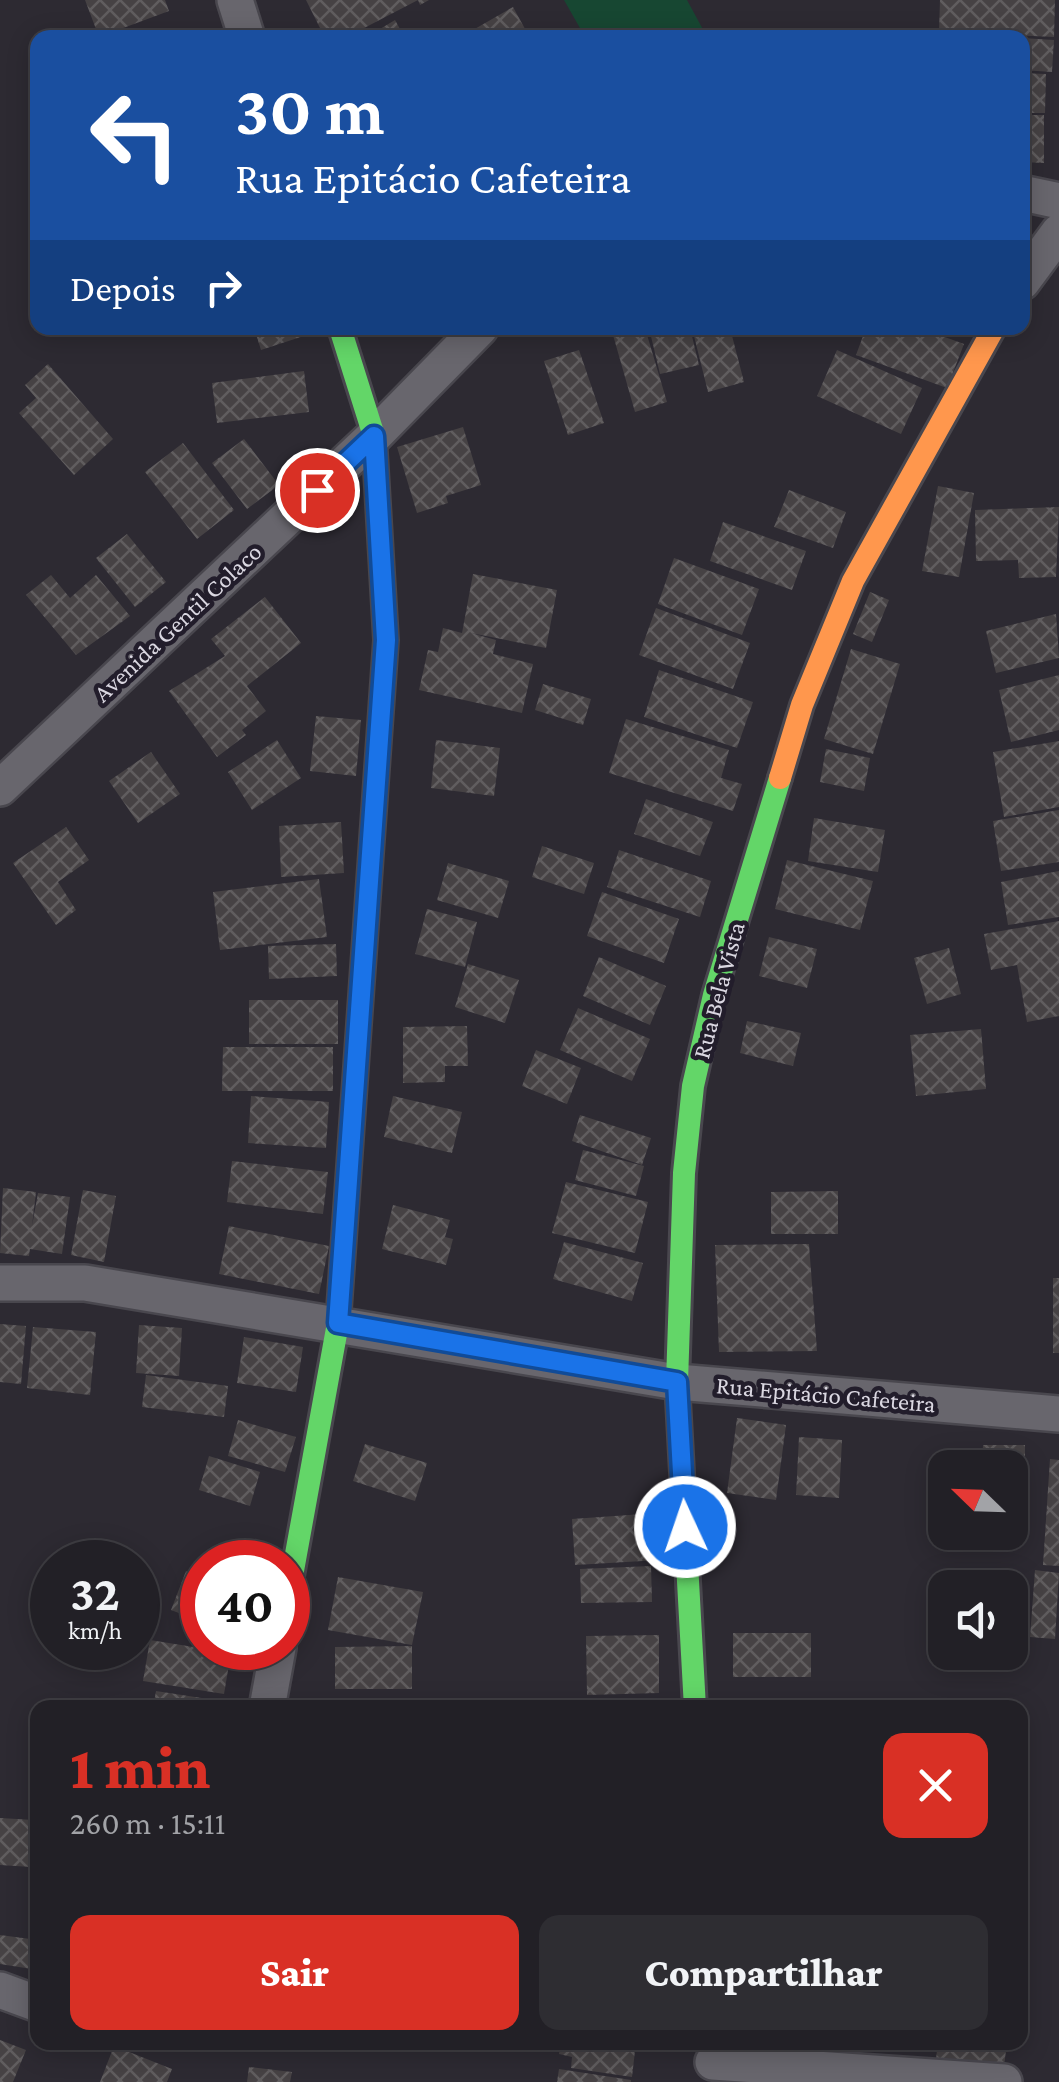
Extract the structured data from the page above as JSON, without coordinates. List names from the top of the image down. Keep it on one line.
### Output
{"streets":{"street":["Avenida Gentil Colaco","Rua Bela Vista","Rua Epitácio Cafeteira"]},"crossings":[["Rua Bela Vista","Rua Epitácio Cafeteira"]],"north":"top left","page":{"turn":["30 m","Rua Epitácio Cafeteira"],"then":"Depois","speed":"32 km/h","limit":"40","heading":["1 min","260 m · 15:11"],"buttons":["Sair","Compartilhar"]}}
